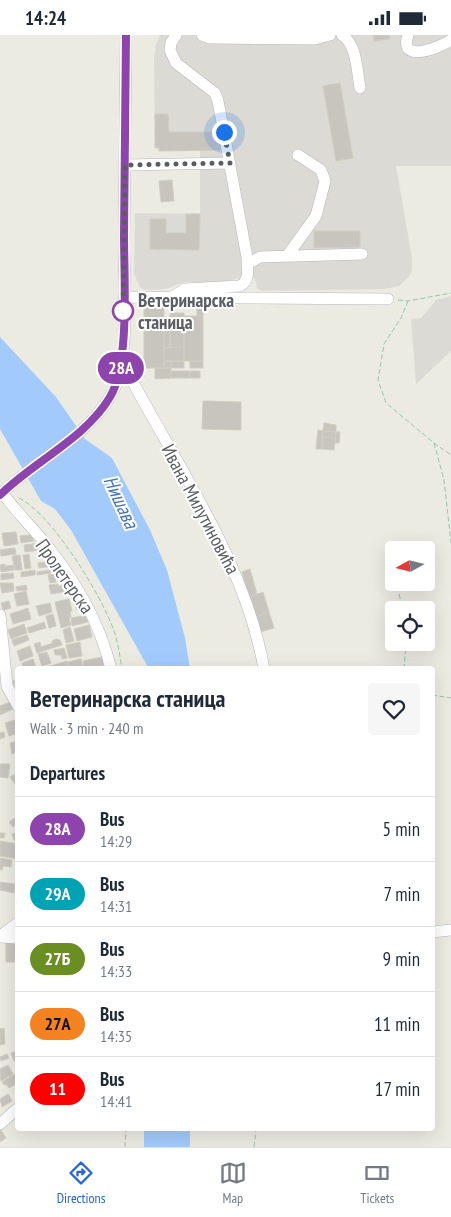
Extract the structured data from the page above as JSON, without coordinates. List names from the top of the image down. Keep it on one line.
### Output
{"streets":{"street":["Ивана Милутиновића","Пролетерска"]},"crossings":[["Ивана Милутиновића","Пролетерска"]],"water":["Нишава"],"places":["Ветеринарска станица"],"lines":["bus line 28А"],"north":"left","page":{"status":"14:24","on_map":"28А","heading":[["Ветеринарска станица","Walk · 3 min · 240 m"],"Departures"],"list":[{"mark":"28А","name":"Bus","note":"14:29","value":"5 min"},{"mark":"29А","name":"Bus","note":"14:31","value":"7 min"},{"mark":"27Б","name":"Bus","note":"14:33","value":"9 min"},{"mark":"27А","name":"Bus","note":"14:35","value":"11 min"},{"mark":"11","name":"Bus","note":"14:41","value":"17 min"}],"tabs":["Directions","Map","Tickets"]}}
